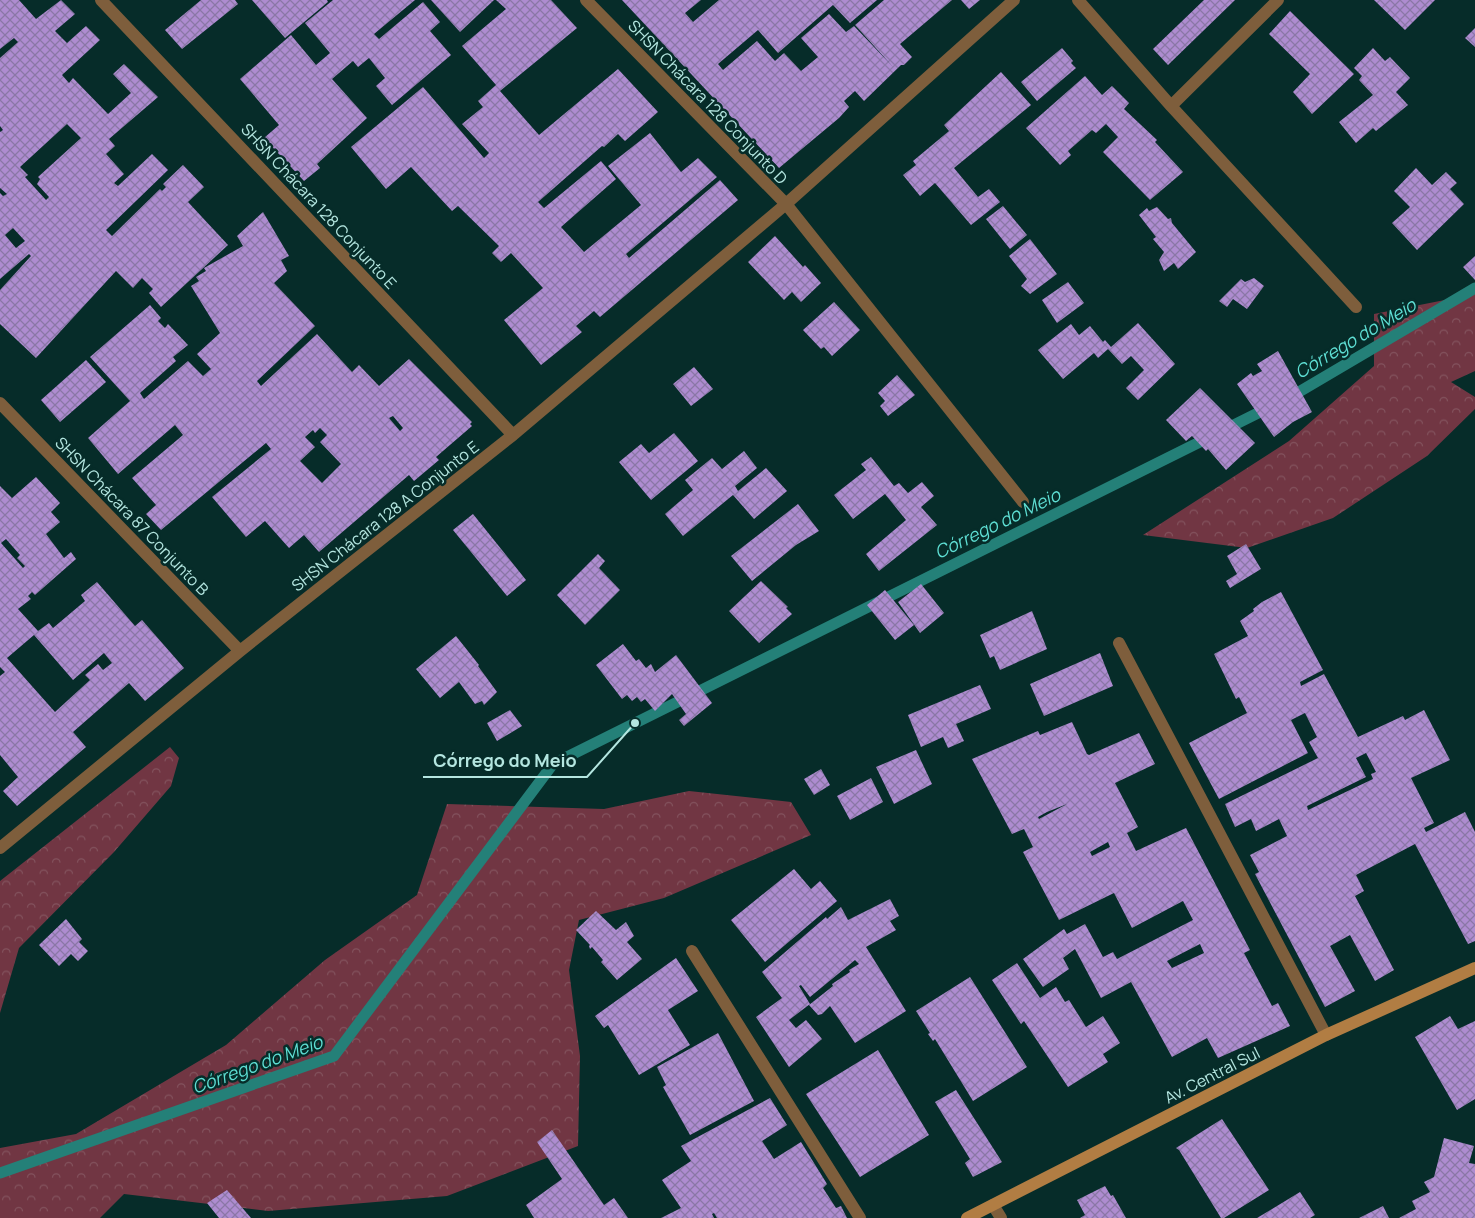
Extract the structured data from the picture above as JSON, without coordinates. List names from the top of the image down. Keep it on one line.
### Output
{"streets":{"street":["SHSN Chácara 128 Conjunto D","SHSN Chácara 128 Conjunto E","SHSN Chácara 87 Conjunto B","SHSN Chácara 128 A Conjunto E","Av. Central Sul"]},"crossings":[["SHSN Chácara 128 Conjunto D","SHSN Chácara 128 A Conjunto E"],["SHSN Chácara 128 Conjunto E","SHSN Chácara 128 A Conjunto E"],["SHSN Chácara 87 Conjunto B","SHSN Chácara 128 A Conjunto E"]],"water":["Córrego do Meio"],"places":["Córrego do Meio"]}
